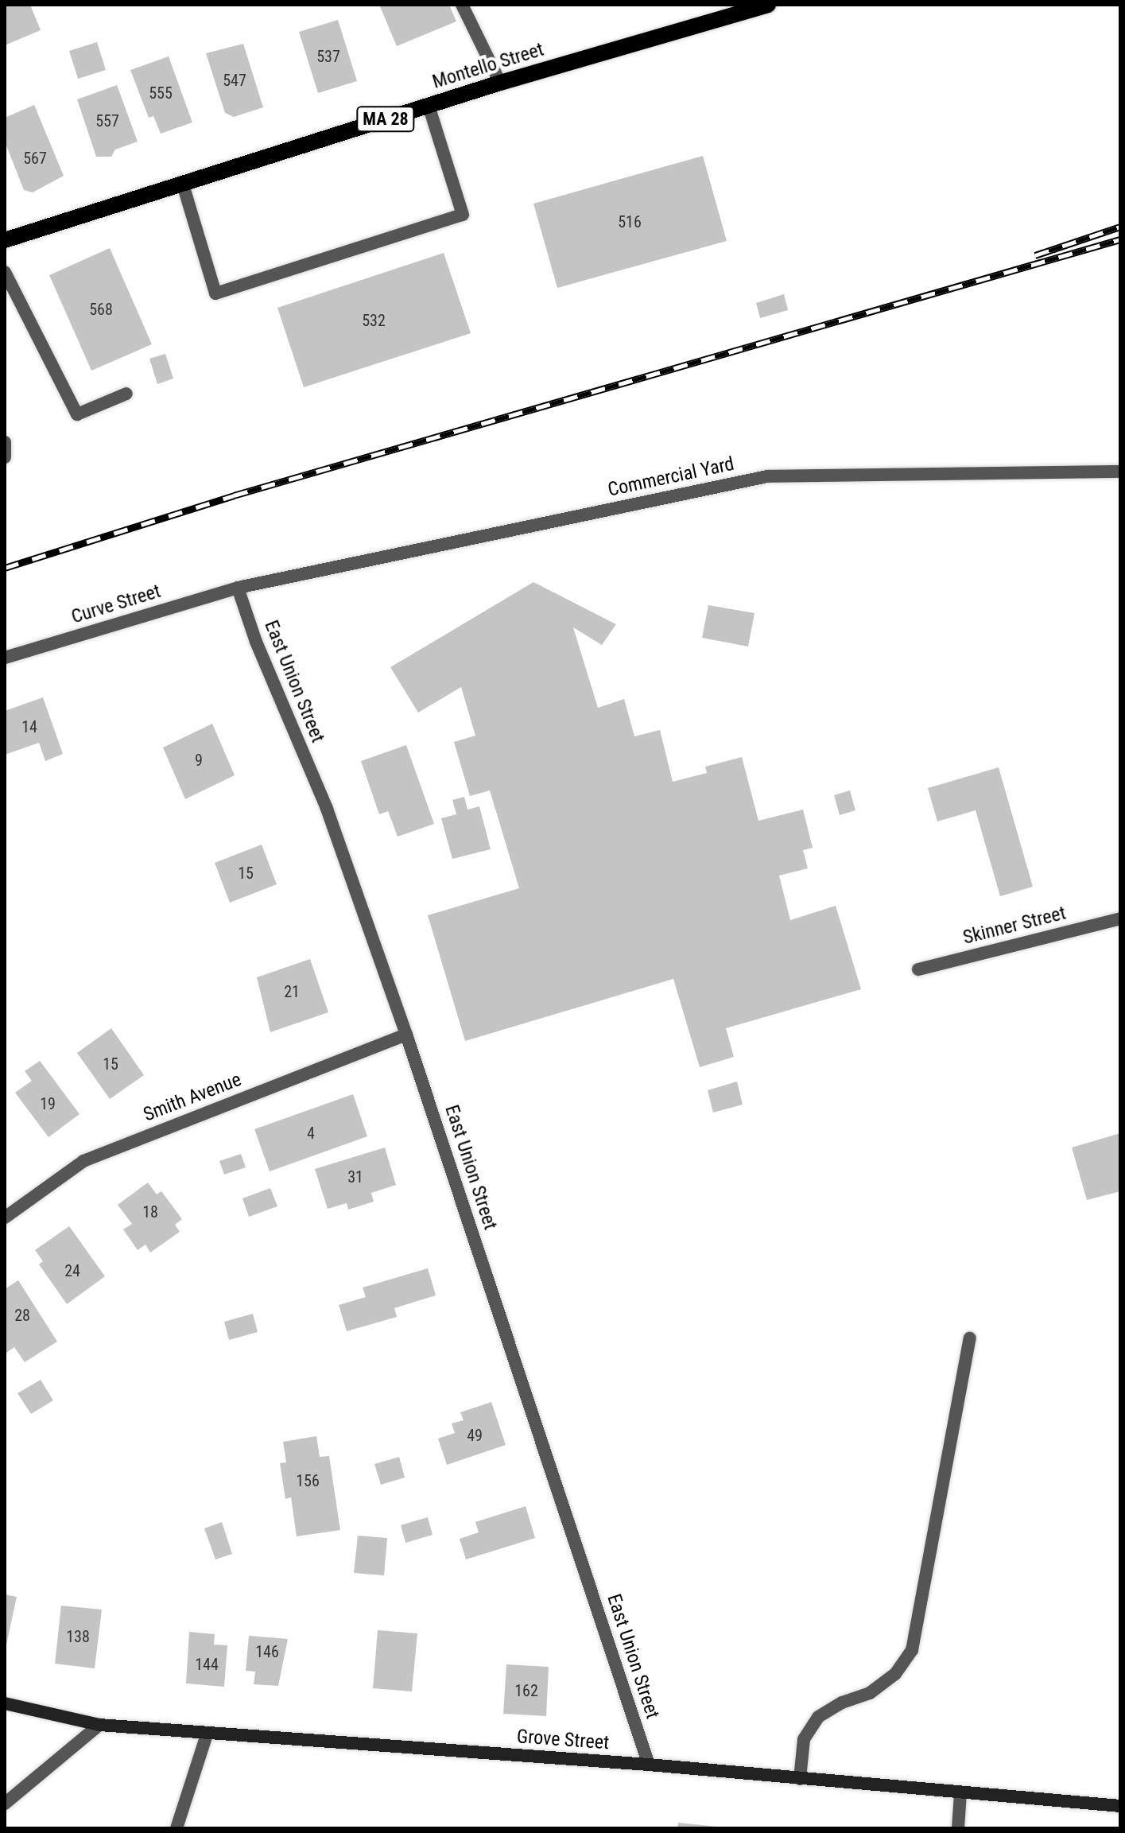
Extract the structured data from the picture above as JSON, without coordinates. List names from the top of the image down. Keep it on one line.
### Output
{"streets":{"main road":["Montello Street","MA 28","Grove Street"],"street":["Commercial Yard","Curve Street","East Union Street","Skinner Street","Smith Avenue"]},"crossings":[["Commercial Yard","Curve Street"],["Commercial Yard","East Union Street"],["Curve Street","East Union Street"],["East Union Street","Smith Avenue"],["East Union Street","Grove Street"]],"house_numbers":["537","547","555","557","567","516","568","532","14","9","15","21","15","19","4","31","18","24","28","49","156","138","146","144","162"]}
